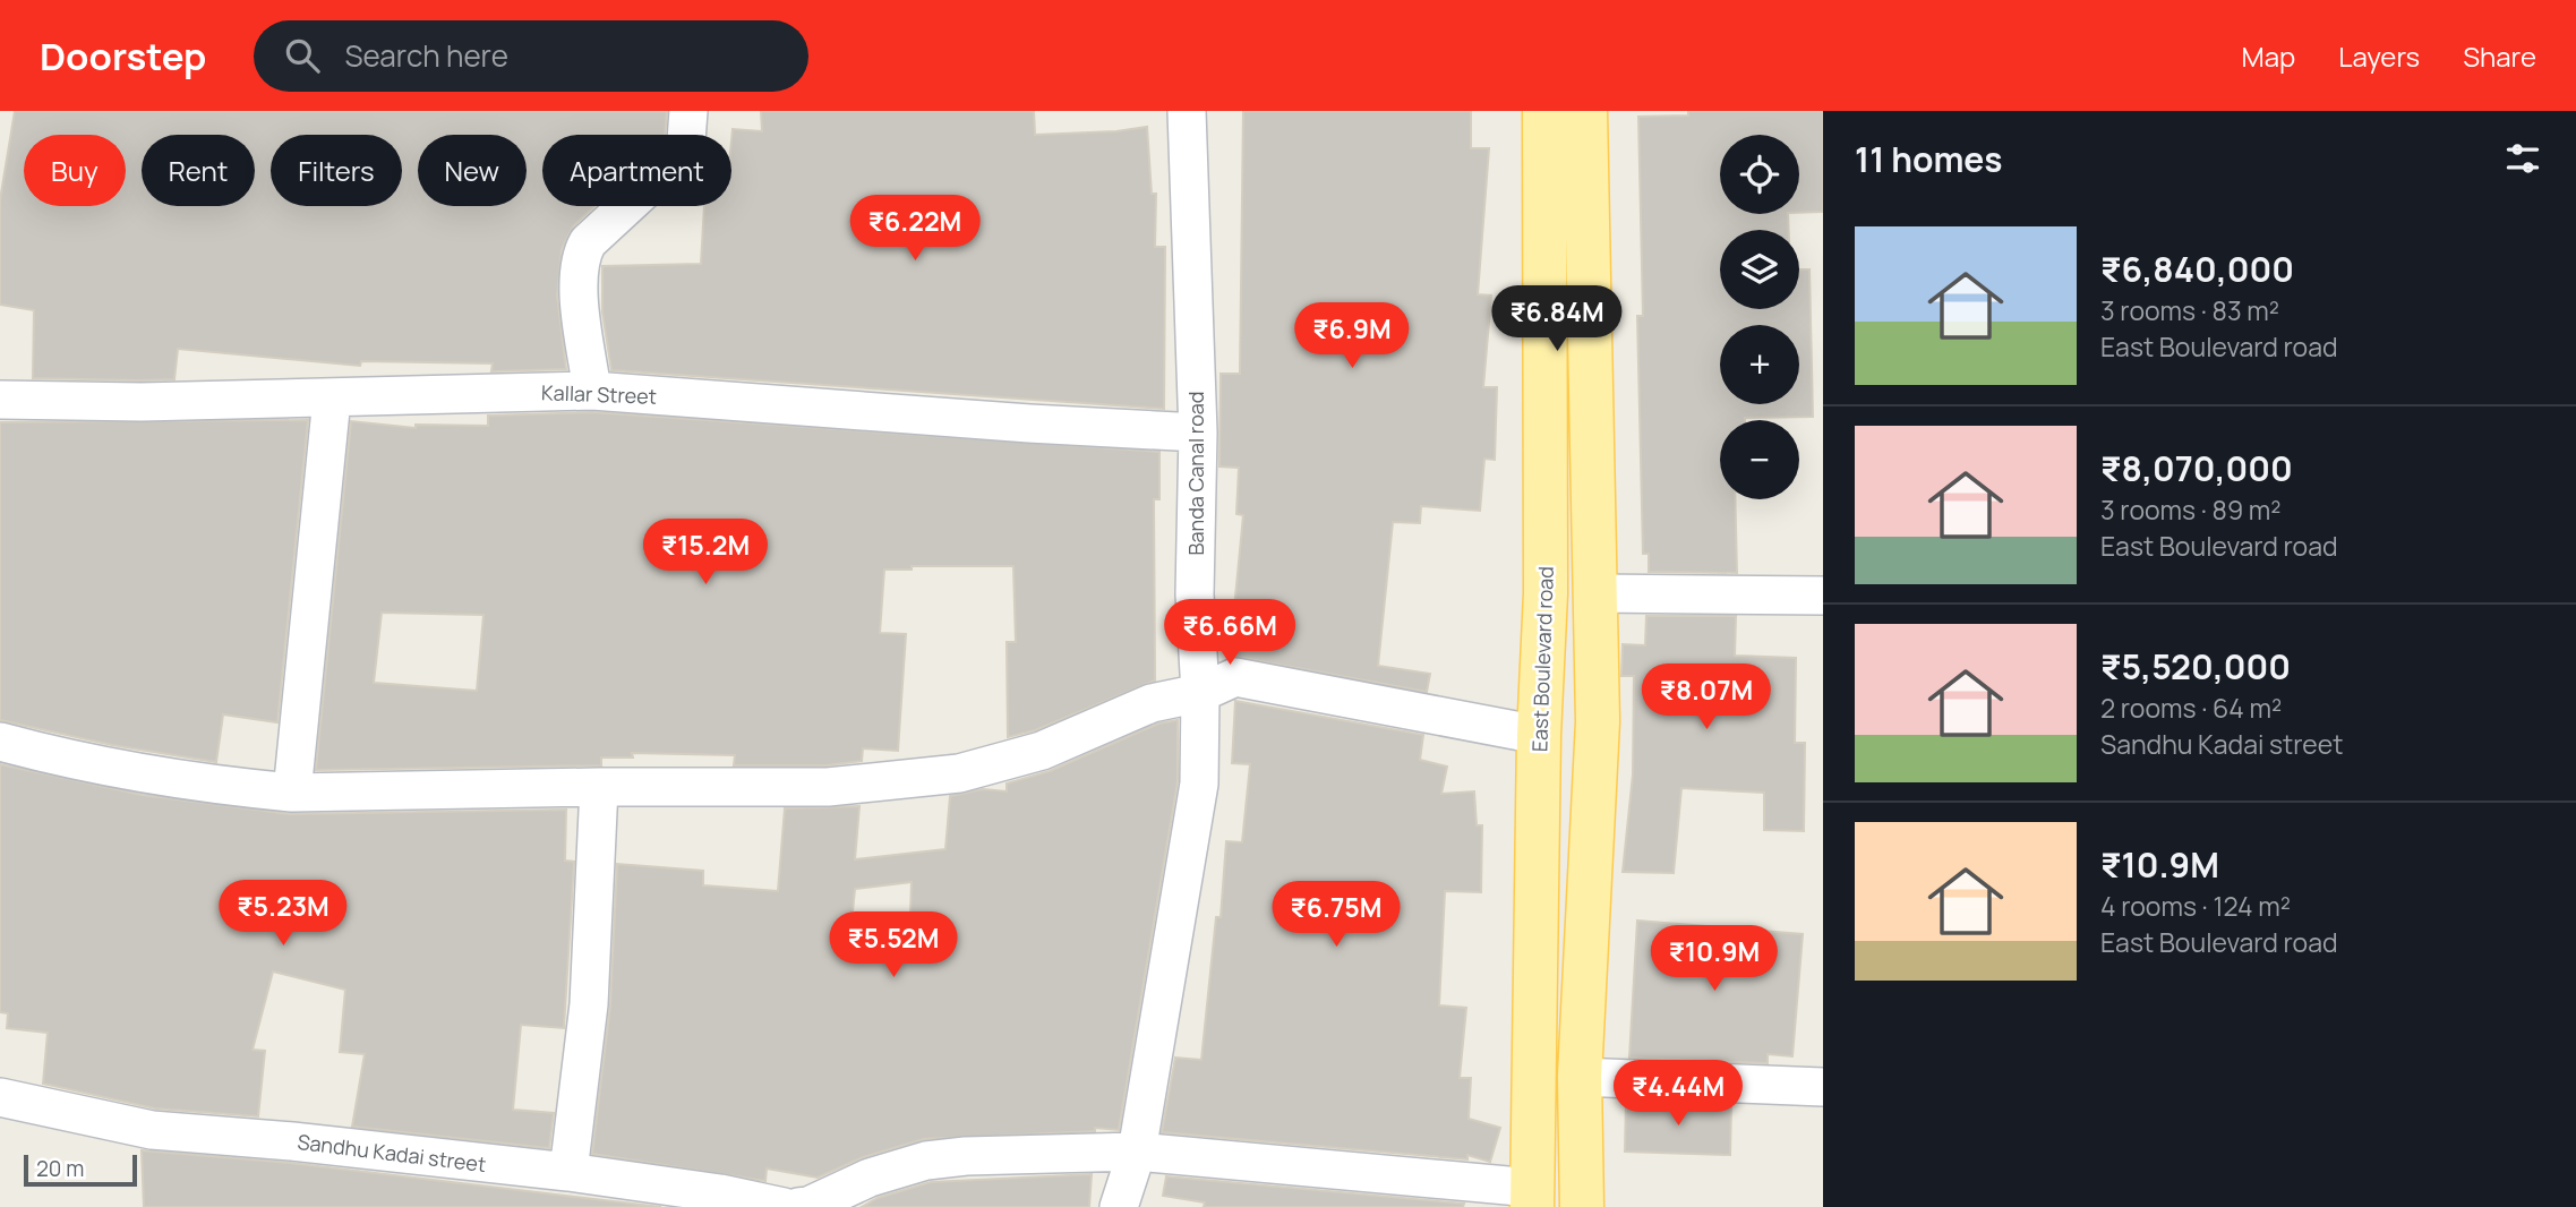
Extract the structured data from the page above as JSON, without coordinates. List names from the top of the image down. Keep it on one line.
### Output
{"streets":{"main road":["East Boulevard road"],"street":["Kallar Street","Banda Canal road","Sandhu Kadai street"]},"crossings":[["Kallar Street","Banda Canal road"]],"scale_bar":"20 m","page":{"header":"Doorstep","search":"Search here","nav":["Map","Layers","Share"],"heading":"11 homes","map_buttons":["+","−"],"chip":["Buy","Rent","Filters","New","Apartment"],"price":["₹6.22M","₹6.84M","₹6.9M","₹15.2M","₹6.66M","₹8.07M","₹5.23M","₹6.75M","₹5.52M","₹10.9M","₹4.44M"],"list":[{"name":"₹6,840,000","note":"3 rooms · 83 m² · East Boulevard road"},{"name":"₹8,070,000","note":"3 rooms · 89 m² · East Boulevard road"},{"name":"₹5,520,000","note":"2 rooms · 64 m² · Sandhu Kadai street"},{"name":"₹10.9M","note":"4 rooms · 124 m² · East Boulevard road"}],"scale":"20 m"}}
